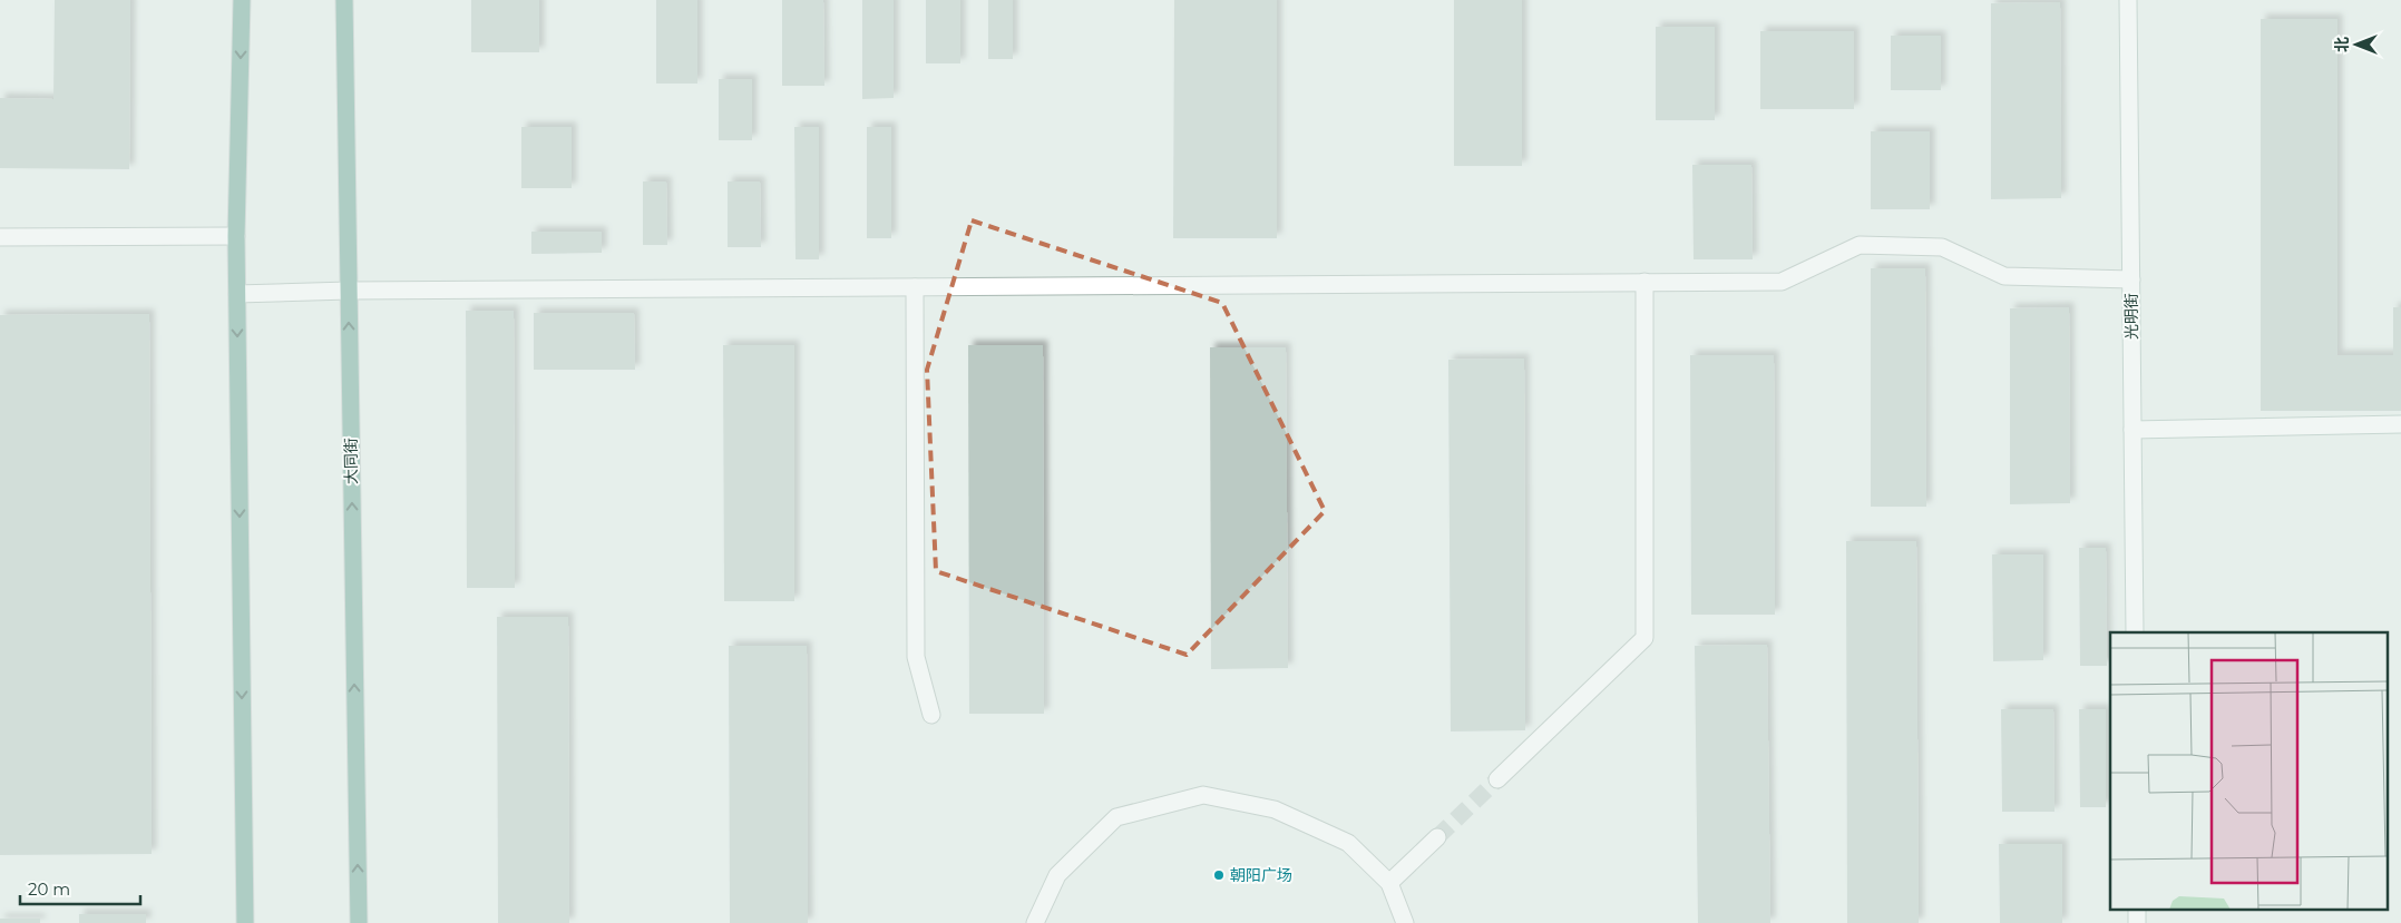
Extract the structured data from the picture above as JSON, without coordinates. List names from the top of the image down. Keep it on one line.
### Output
{"streets":{"main road":["大同街"],"street":["光明街"]},"places":["朝阳广场"],"scale_bar":"20 m","north":"left"}
